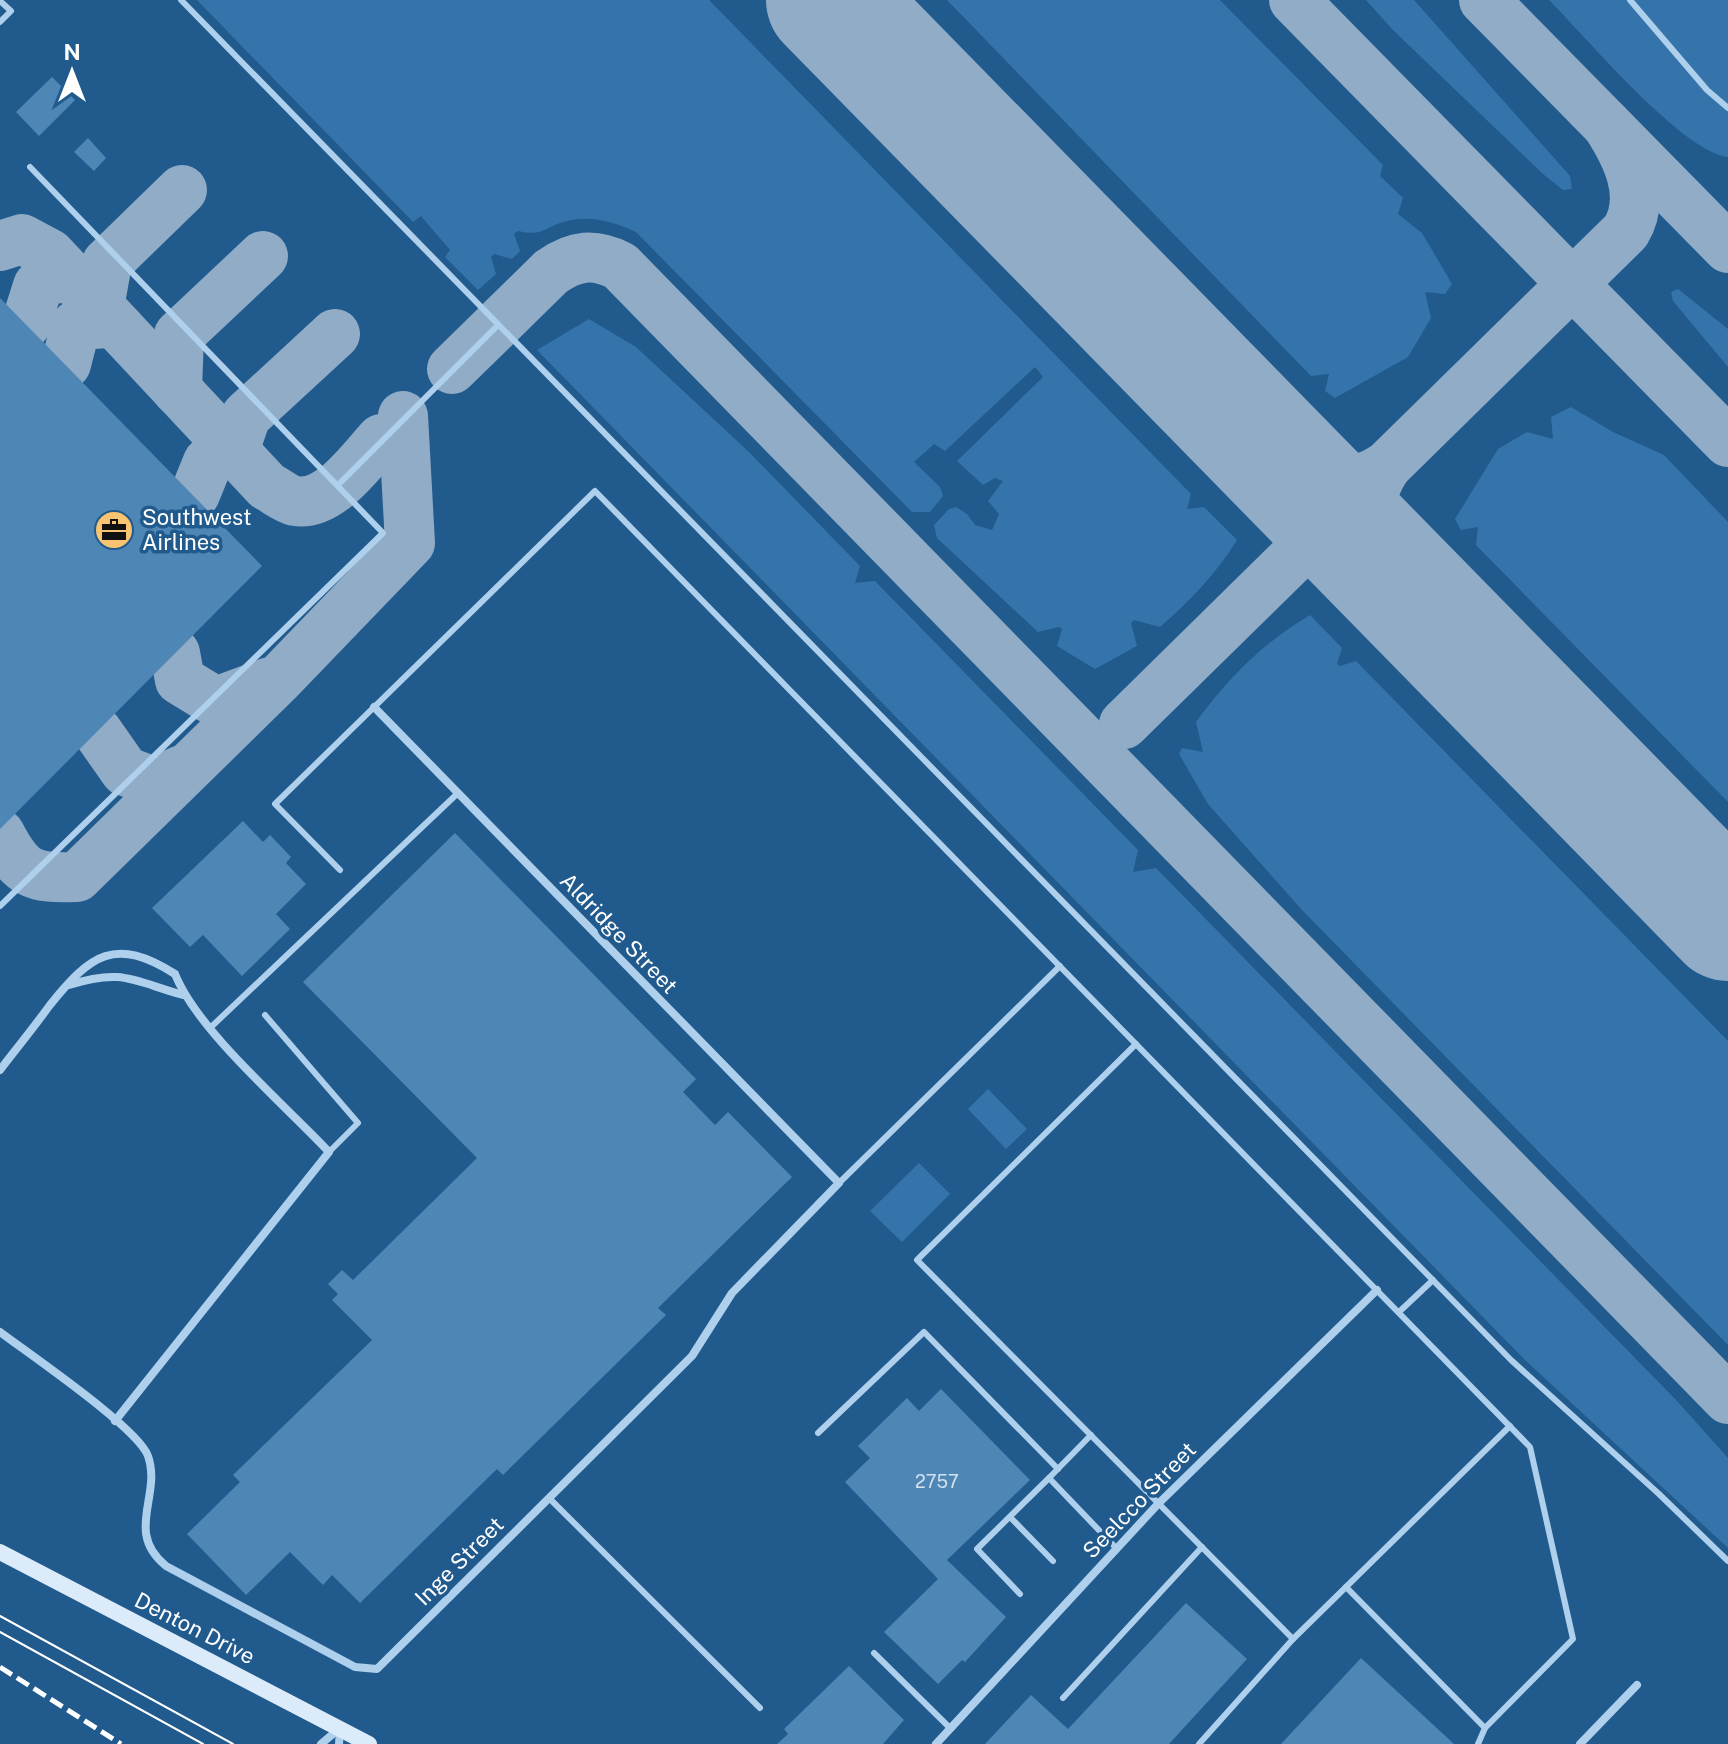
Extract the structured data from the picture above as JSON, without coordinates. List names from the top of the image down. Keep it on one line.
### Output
{"streets":{"main road":["Denton Drive"],"street":["Aldridge Street","Seelcco Street","Inge Street"]},"crossings":[["Aldridge Street","Inge Street"]],"places":{"office":["Southwest Airlines"]},"house_numbers":["2757"],"north":"top"}
